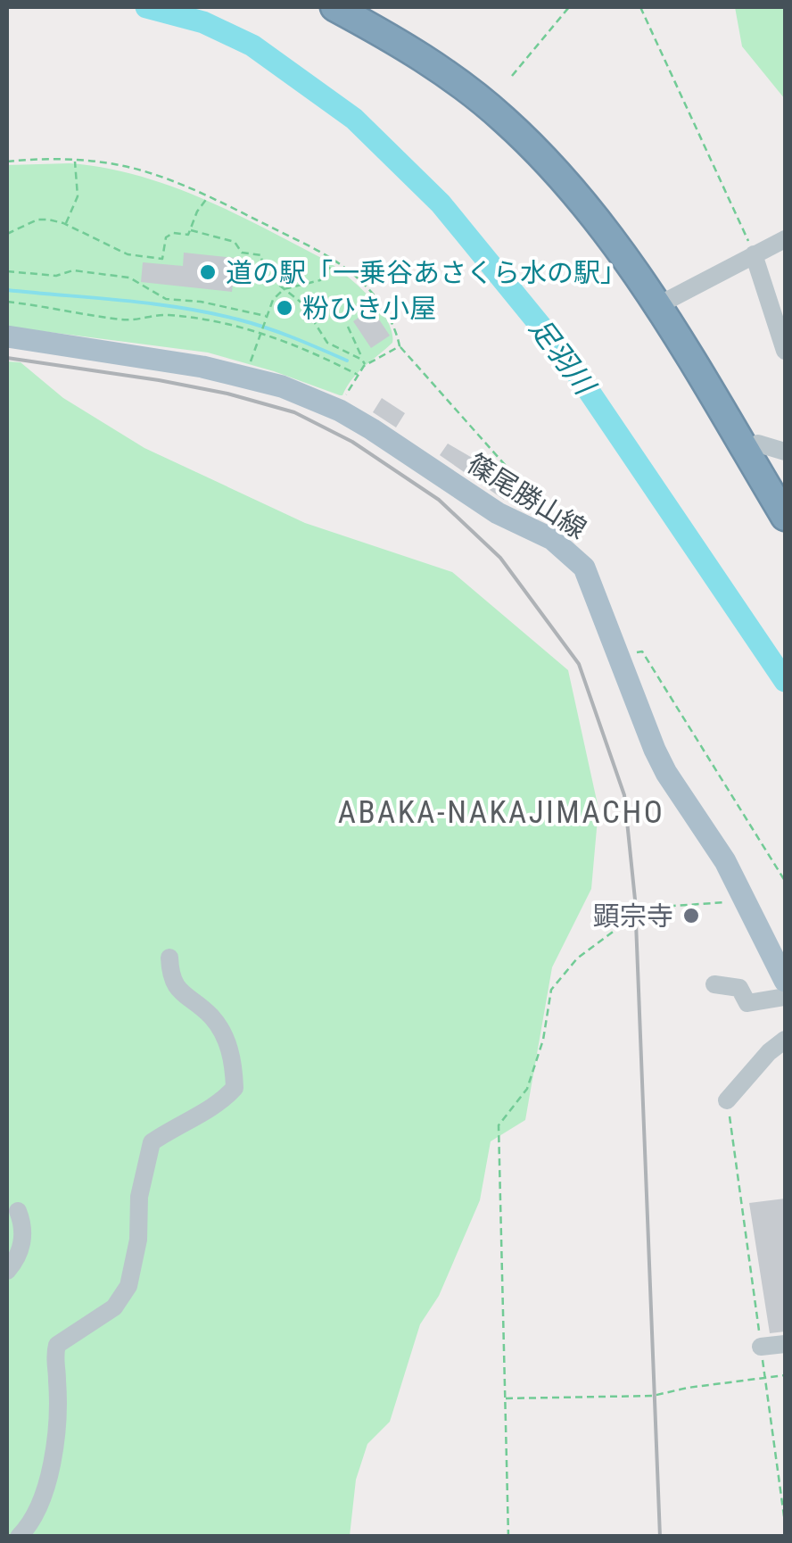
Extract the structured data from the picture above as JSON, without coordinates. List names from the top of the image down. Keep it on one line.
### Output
{"streets":{"main road":["篠尾勝山線"]},"districts":["ABAKA-NAKAJIMACHO"],"water":["足羽川"],"places":["道の駅「一乗谷あさくら水の駅」","粉ひき小屋","顕宗寺"]}
